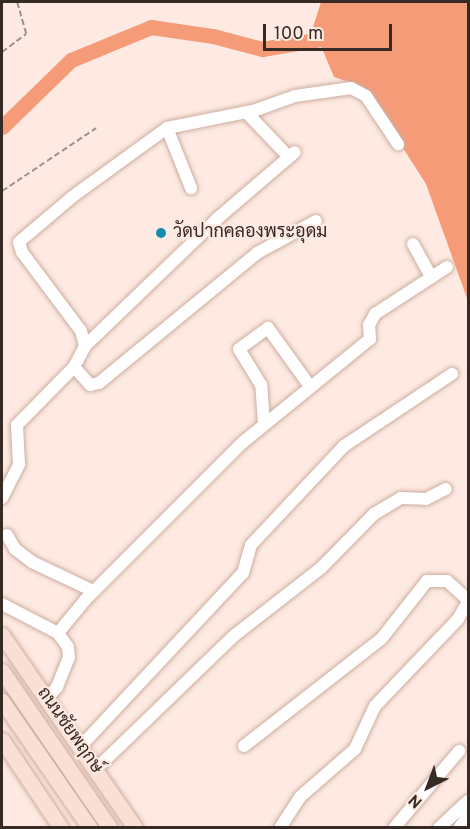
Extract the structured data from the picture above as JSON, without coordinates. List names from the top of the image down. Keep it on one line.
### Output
{"streets":{"main road":["ถนนชัยพฤกษ์"]},"places":["วัดปากคลองพระอุดม"],"scale_bar":"100 m","north":"bottom left"}
